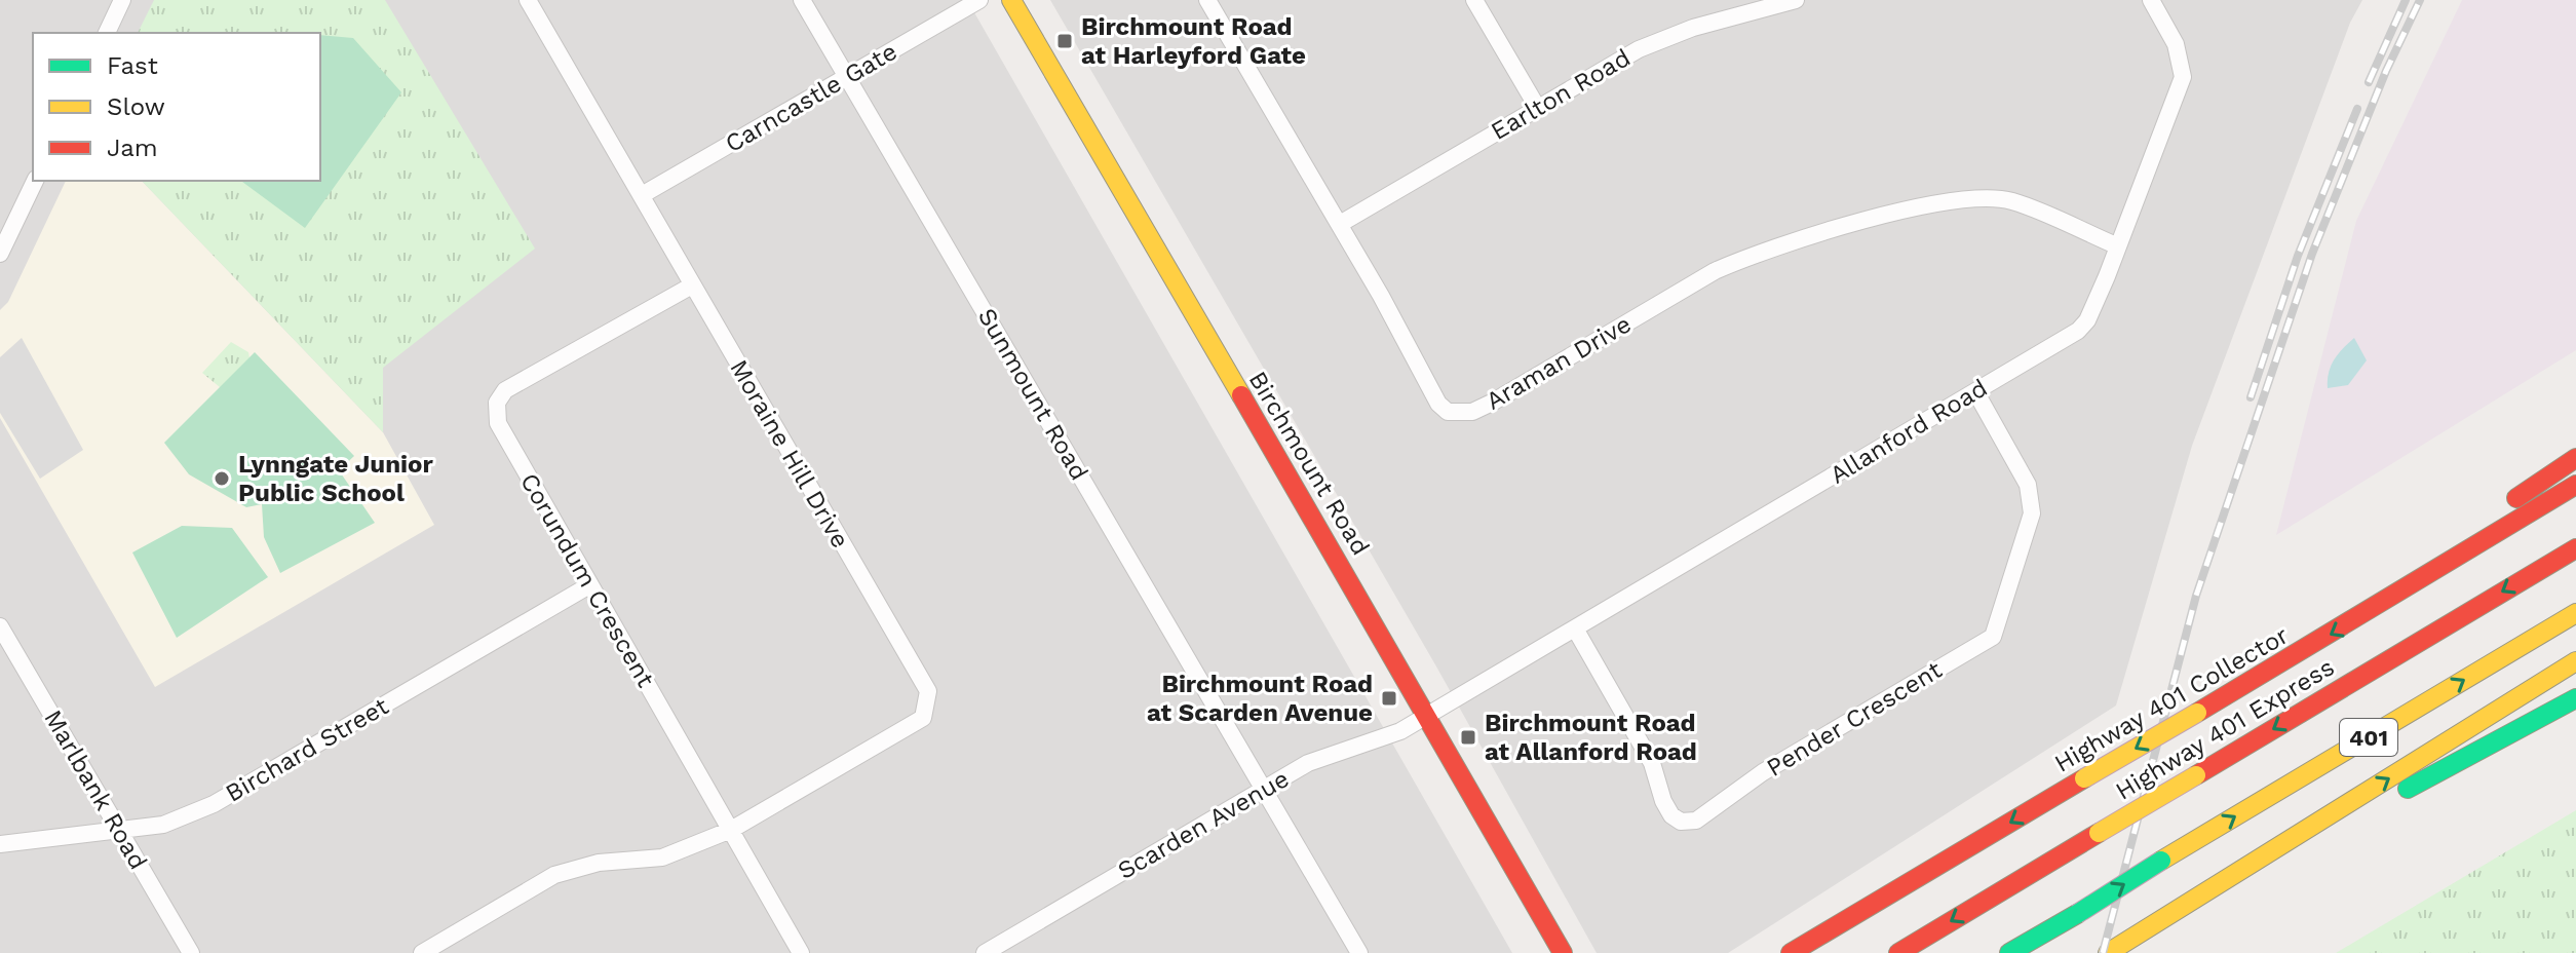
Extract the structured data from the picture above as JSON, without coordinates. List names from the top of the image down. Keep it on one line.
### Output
{"streets":{"main road":["Birchmount Road","Highway 401 Collector","Highway 401 Express","401"],"street":["Earlton Road","Carncastle Gate","Araman Drive","Sunmount Road","Allanford Road","Moraine Hill Drive","Corundum Crescent","Pender Crescent","Birchard Street","Marlbank Road","Scarden Avenue"]},"crossings":[["Earlton Road","Araman Drive"],["Carncastle Gate","Sunmount Road"],["Carncastle Gate","Moraine Hill Drive"],["Araman Drive","Allanford Road"],["Sunmount Road","Scarden Avenue"],["Allanford Road","Birchmount Road"],["Allanford Road","Pender Crescent"],["Allanford Road","Scarden Avenue"],["Moraine Hill Drive","Corundum Crescent"],["Birchmount Road","Scarden Avenue"],["Corundum Crescent","Birchard Street"],["Birchard Street","Marlbank Road"]],"places":{"transit":["Birchmount Road at Harleyford Gate","Birchmount Road at Scarden Avenue","Birchmount Road at Allanford Road"],"other":["Lynngate Junior Public School"]},"legend":["Fast","Slow","Jam"]}
